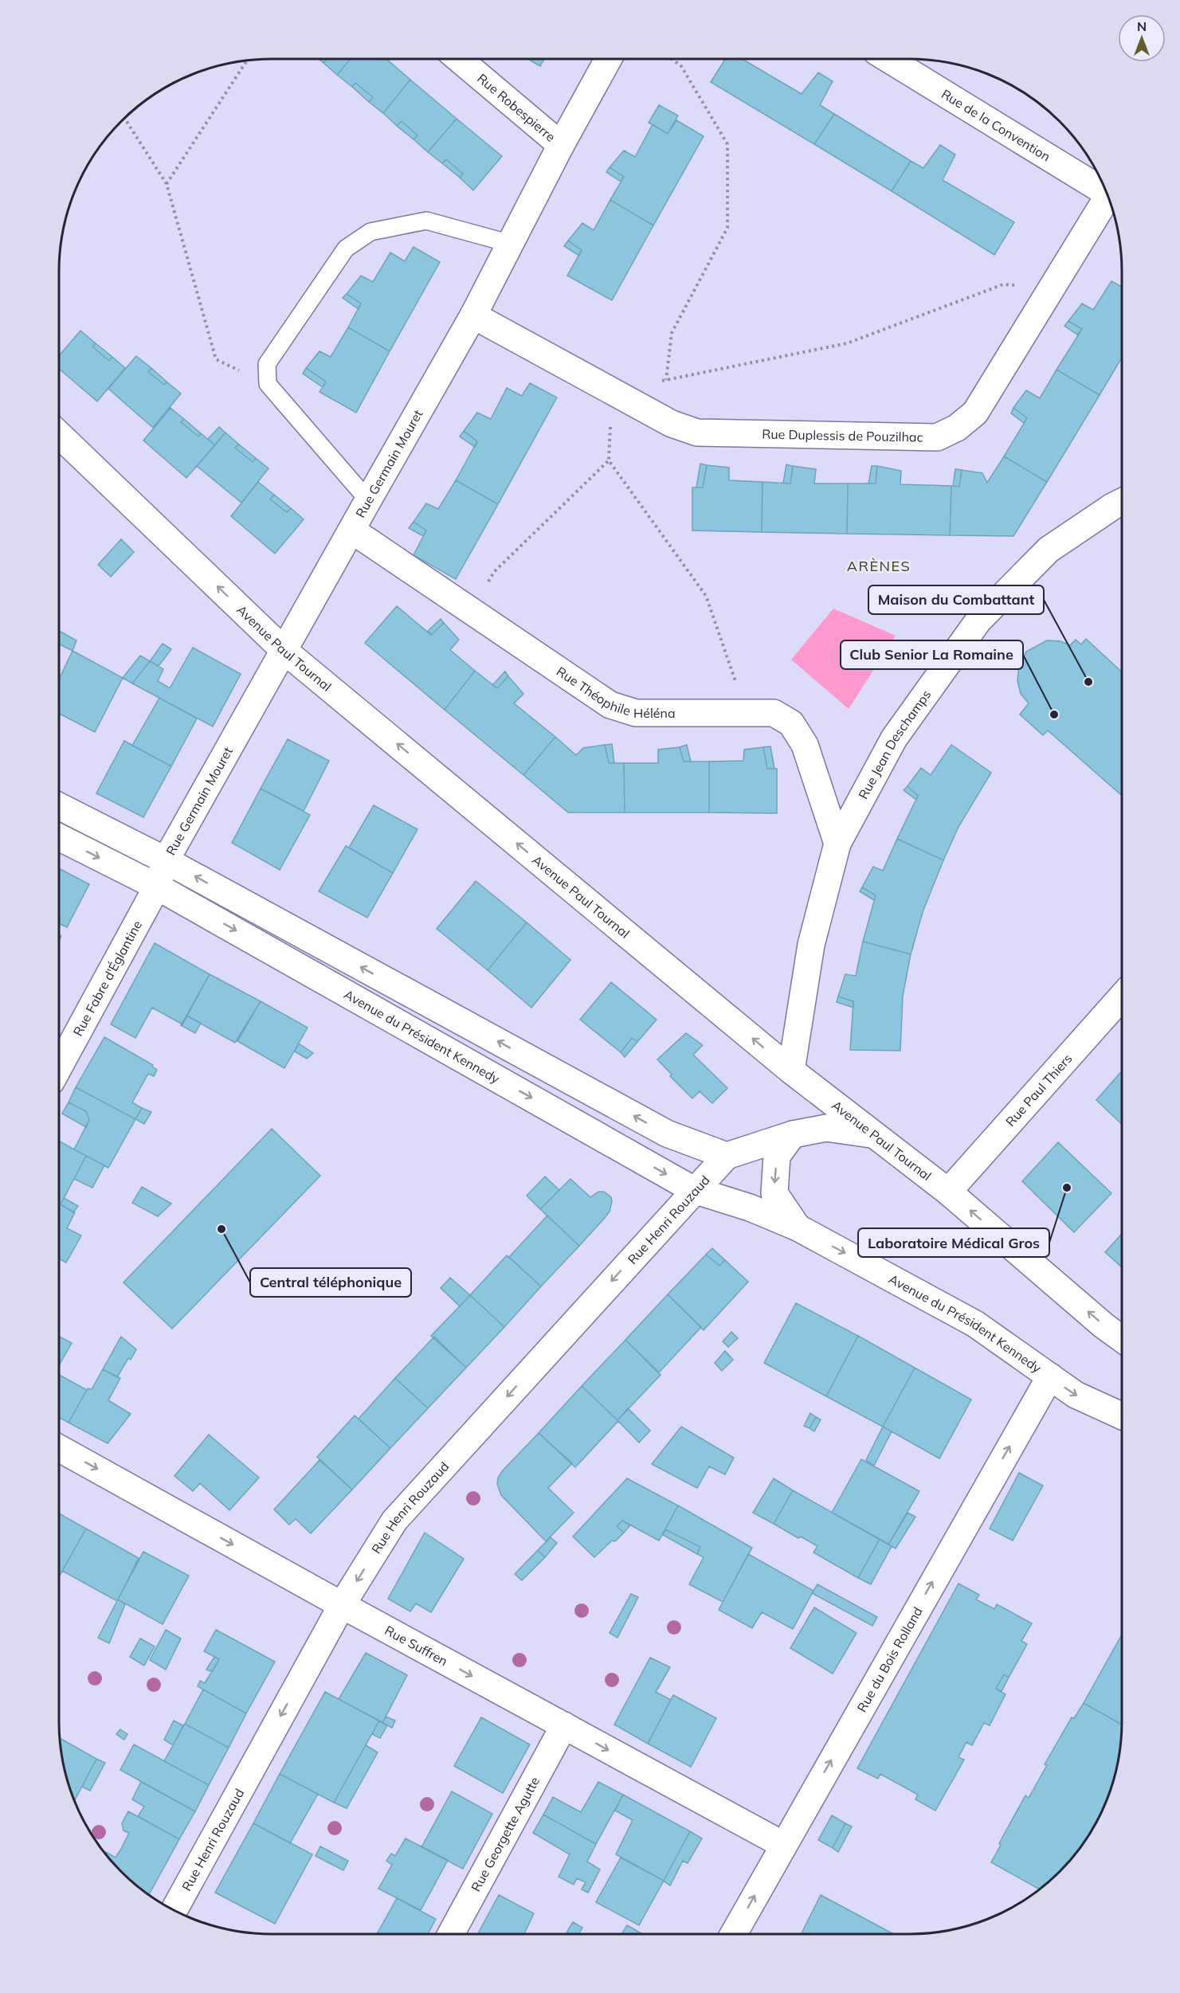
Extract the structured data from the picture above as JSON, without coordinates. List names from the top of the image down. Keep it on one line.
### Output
{"streets":{"street":["Rue Robespierre","Rue de la Convention","Rue Duplessis de Pouzilhac","Rue Germain Mouret","Avenue Paul Tournal","Rue Théophile Héléna","Rue Jean Deschamps","Rue Fabre d'Églantine","Avenue du Président Kennedy","Rue Paul Thiers","Rue Henri Rouzaud","Rue Suffren","Rue du Bois Rolland","Rue Georgette Agutte"]},"crossings":[["Rue Robespierre","Rue Germain Mouret"],["Rue Duplessis de Pouzilhac","Rue Germain Mouret"],["Rue Germain Mouret","Avenue Paul Tournal"],["Rue Germain Mouret","Rue Théophile Héléna"],["Rue Germain Mouret","Rue Fabre d'Églantine"],["Rue Germain Mouret","Avenue du Président Kennedy"],["Avenue Paul Tournal","Rue Jean Deschamps"],["Avenue Paul Tournal","Rue Paul Thiers"],["Rue Théophile Héléna","Rue Jean Deschamps"],["Rue Fabre d'Églantine","Avenue du Président Kennedy"],["Avenue du Président Kennedy","Rue Henri Rouzaud"],["Avenue du Président Kennedy","Rue du Bois Rolland"],["Rue Henri Rouzaud","Rue Suffren"],["Rue Suffren","Rue du Bois Rolland"],["Rue Suffren","Rue Georgette Agutte"]],"one_way":["Avenue Paul Tournal","Rue Henri Rouzaud","Rue Suffren","Rue du Bois Rolland"],"districts":["ARÈNES"],"places":["Maison du Combattant","Club Senior La Romaine","Laboratoire Médical Gros","Central téléphonique"],"north":"top"}
